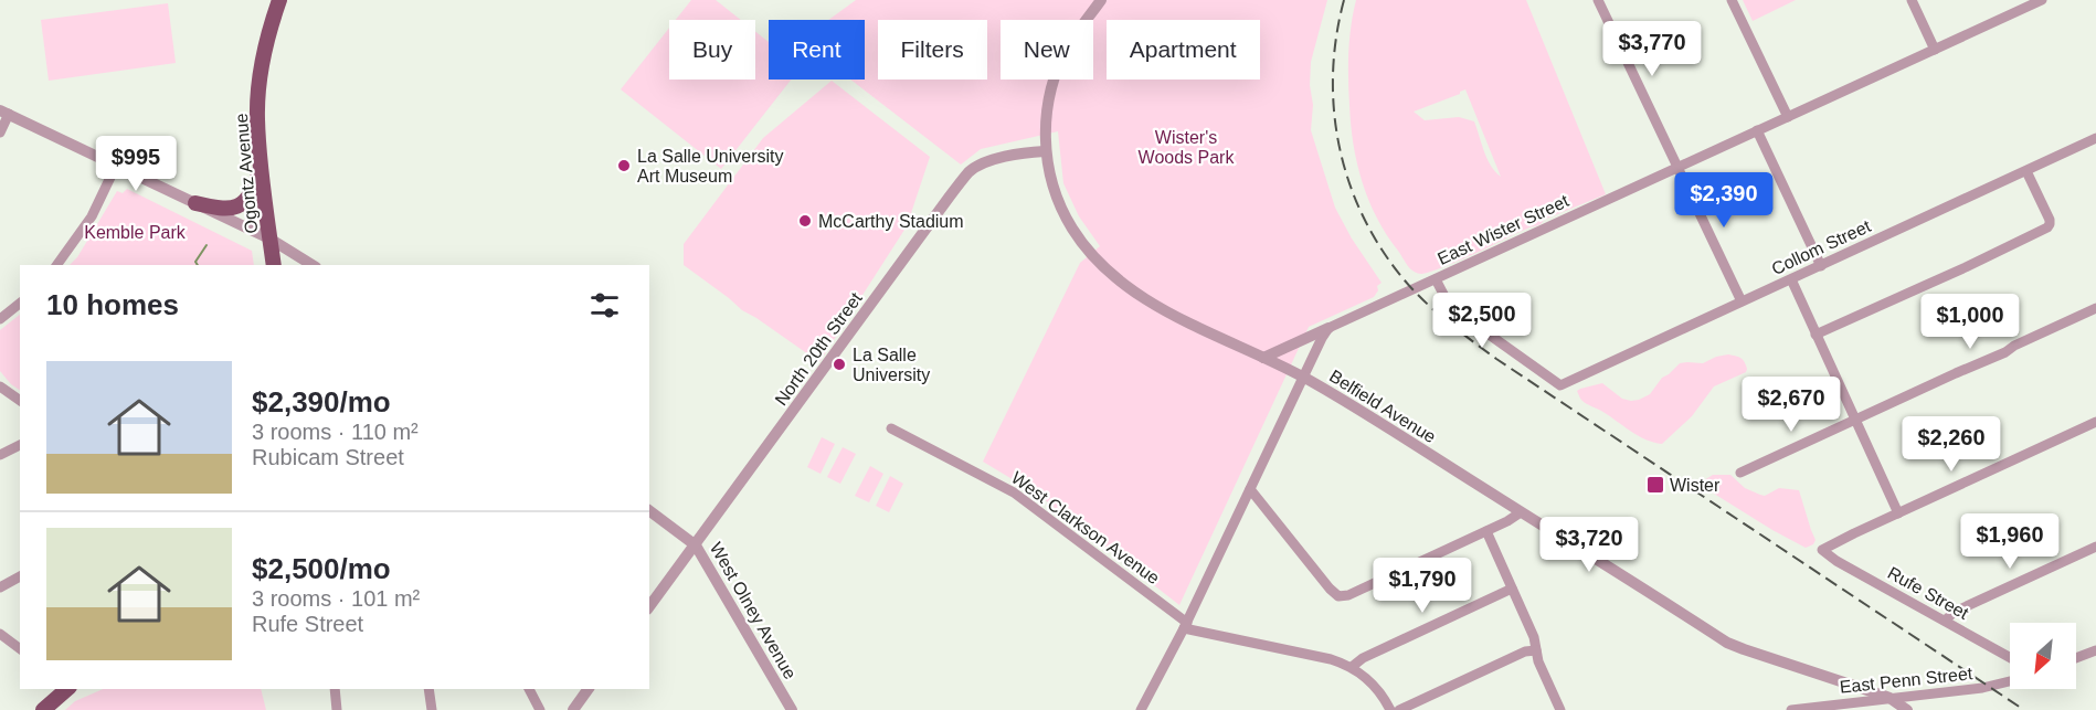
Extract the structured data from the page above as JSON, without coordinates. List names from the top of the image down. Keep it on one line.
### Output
{"streets":{"main road":["Ogontz Avenue"],"street":["East Wister Street","Collom Street","North 20th Street","Belfield Avenue","West Clarkson Avenue","Rufe Street","West Olney Avenue","East Penn Street"]},"crossings":[["East Wister Street","Collom Street"],["North 20th Street","Belfield Avenue"],["North 20th Street","West Olney Avenue"],["Belfield Avenue","East Penn Street"]],"parks":["Wister's Woods Park","Kemble Park"],"places":{"other":["La Salle University Art Museum","McCarthy Stadium","La Salle University"],"transit":["Wister"]},"north":"bottom left","page":{"chip":["Buy","Rent","Filters","New","Apartment"],"price":["$3,770","$995","$2,390","$2,500","$1,000","$2,670","$2,260","$1,960","$3,720","$1,790"],"heading":"10 homes","list":[{"name":"$2,390/mo","note":"3 rooms · 110 m² · Rubicam Street"},{"name":"$2,500/mo","note":"3 rooms · 101 m² · Rufe Street"}]}}
